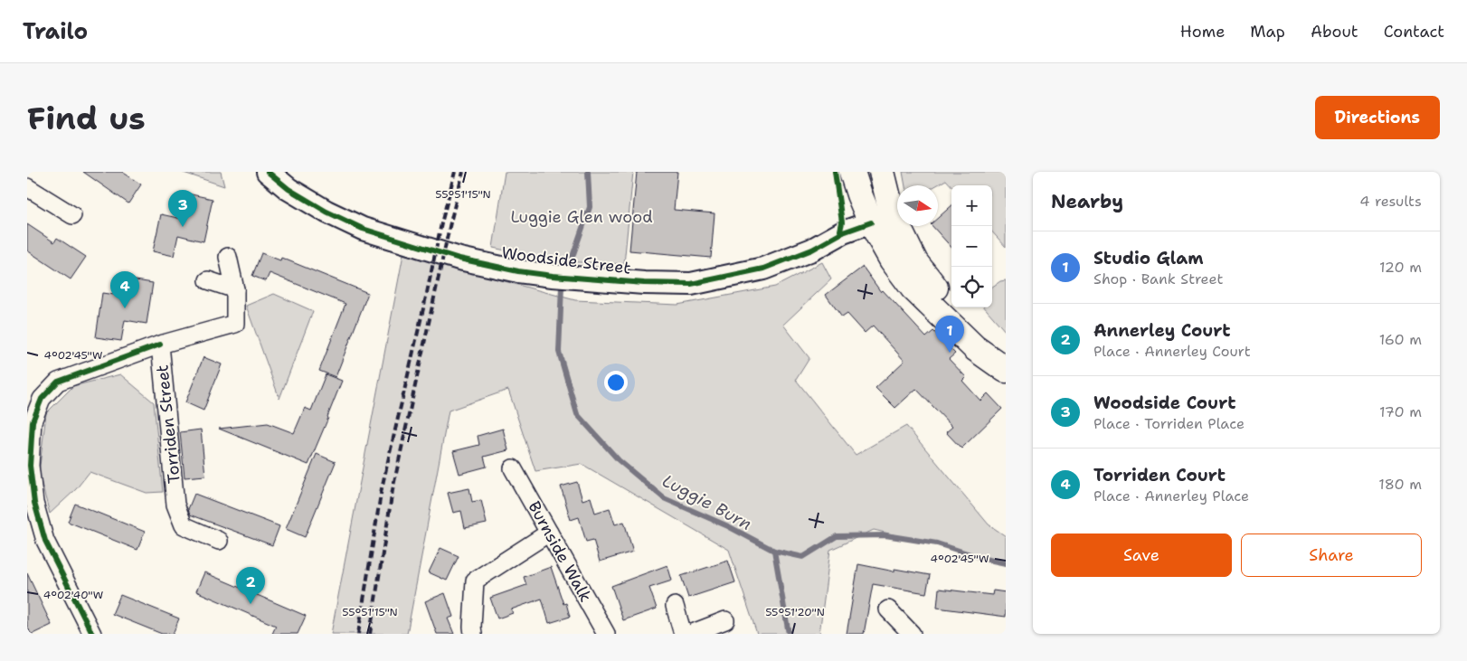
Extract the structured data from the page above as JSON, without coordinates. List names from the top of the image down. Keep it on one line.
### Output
{"streets":{"street":["Woodside Street","Torriden Street","Burnside Walk"]},"water":["Luggie Burn"],"parks":["Luggie Glen wood"],"north":"right","page":{"header":"Trailo","nav":["Home","Map","About","Contact"],"buttons":["Directions",["Save","Share"]],"title":"Find us","heading":["Nearby","4 results"],"map_buttons":["+","−"],"pins":["3","4","1","2"],"list":[{"mark":"1","name":"Studio Glam","note":"Shop · Bank Street","value":"120 m"},{"mark":"2","name":"Annerley Court","note":"Place · Annerley Court","value":"160 m"},{"mark":"3","name":"Woodside Court","note":"Place · Torriden Place","value":"170 m"},{"mark":"4","name":"Torriden Court","note":"Place · Annerley Place","value":"180 m"}]},"coordinates":["55°51'15\"N","4°02'45\"W","4°02'40\"W","55°51'20\"N"]}
